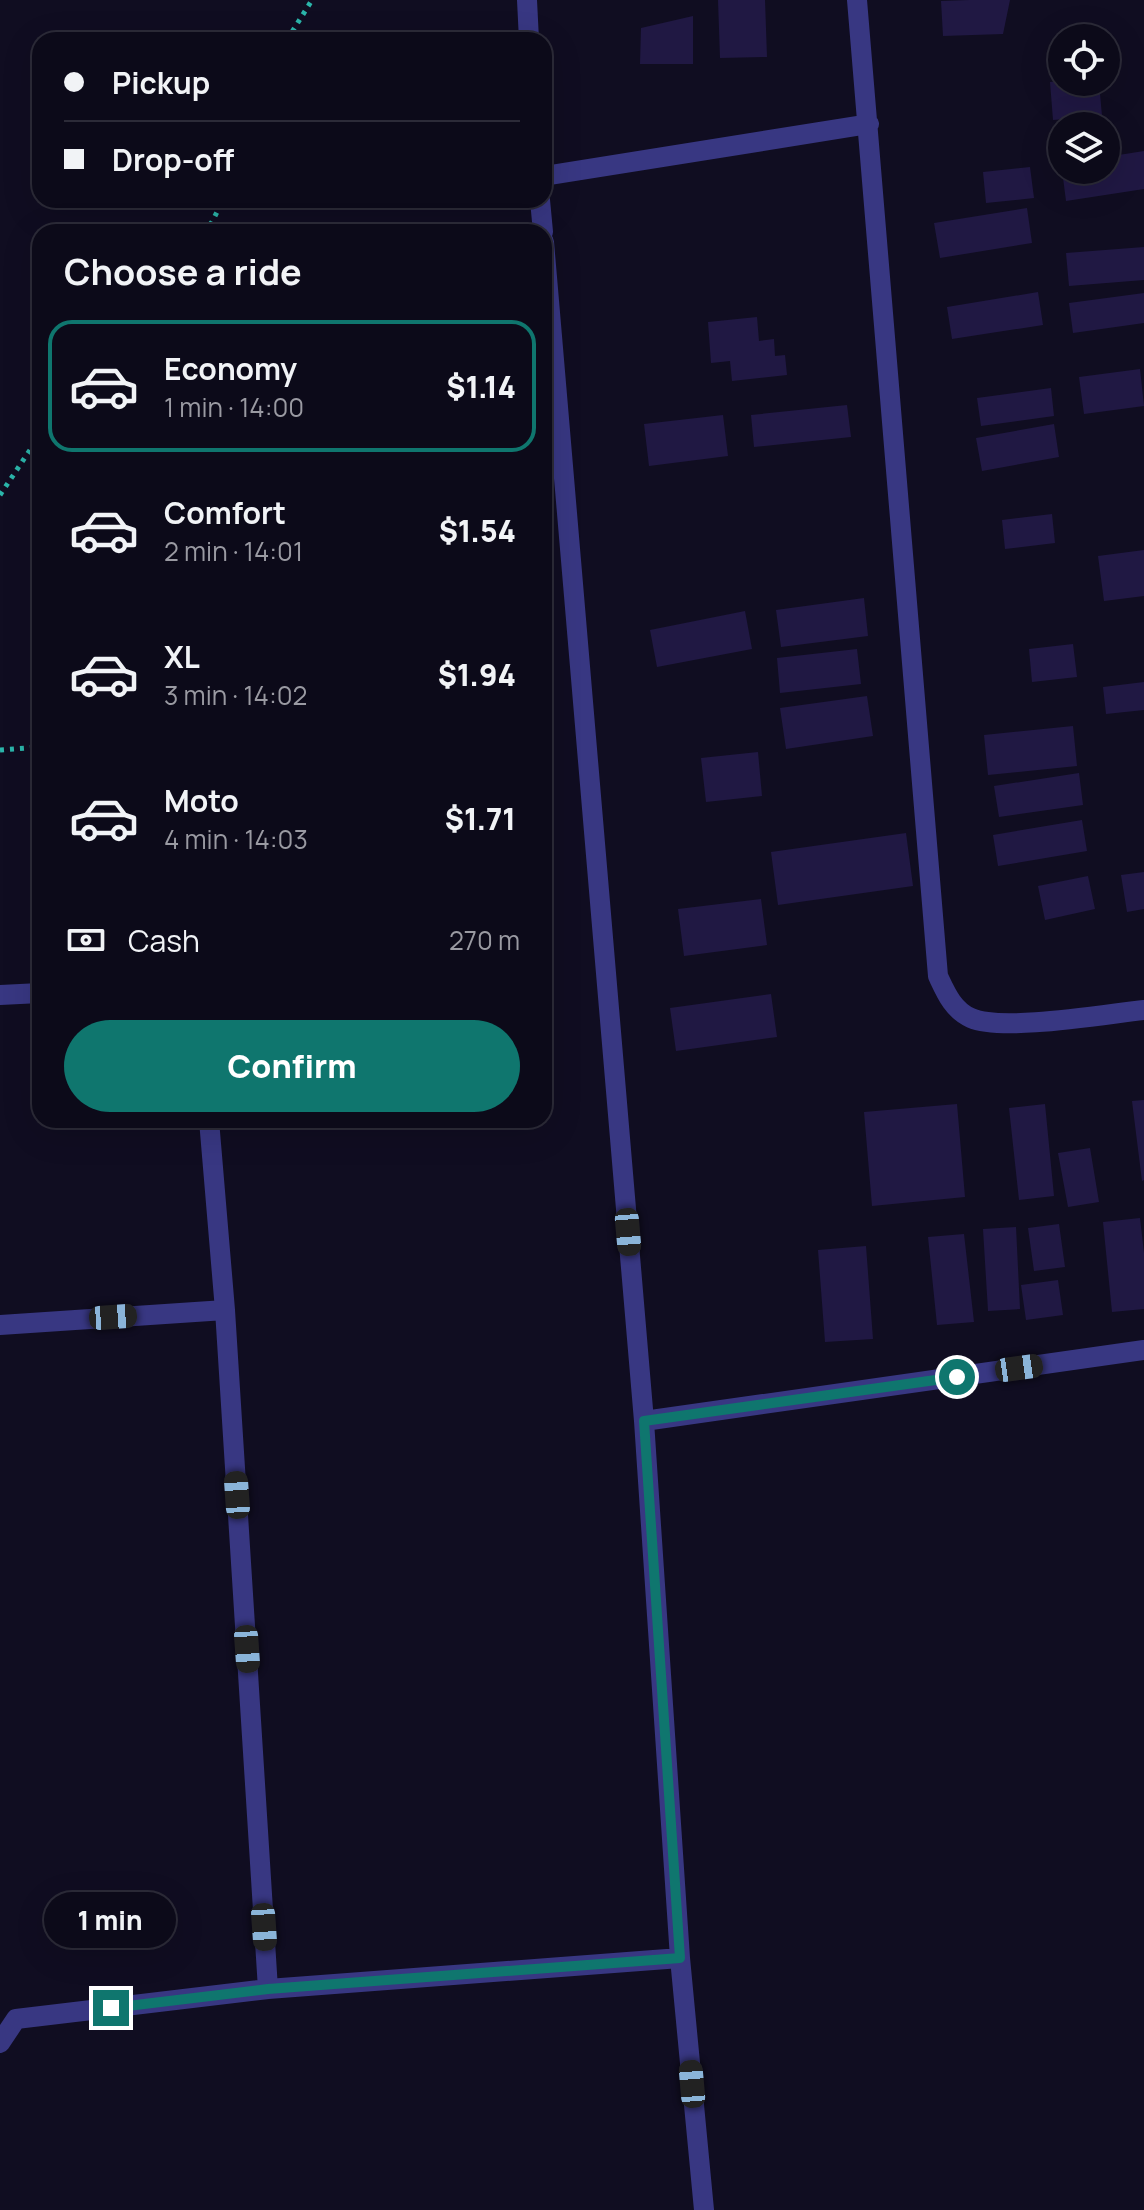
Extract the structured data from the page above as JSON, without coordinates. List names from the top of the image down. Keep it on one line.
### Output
{"page":{"banner":["Pickup","Drop-off"],"heading":"Choose a ride","list":[{"name":"Economy","note":"1 min · 14:00","value":"$1.14"},{"name":"Comfort","note":"2 min · 14:01","value":"$1.54"},{"name":"XL","note":"3 min · 14:02","value":"$1.94"},{"name":"Moto","note":"4 min · 14:03","value":"$1.71"}],"pay":["Cash","270 m"],"buttons":"Confirm","bubble":"1 min"}}
